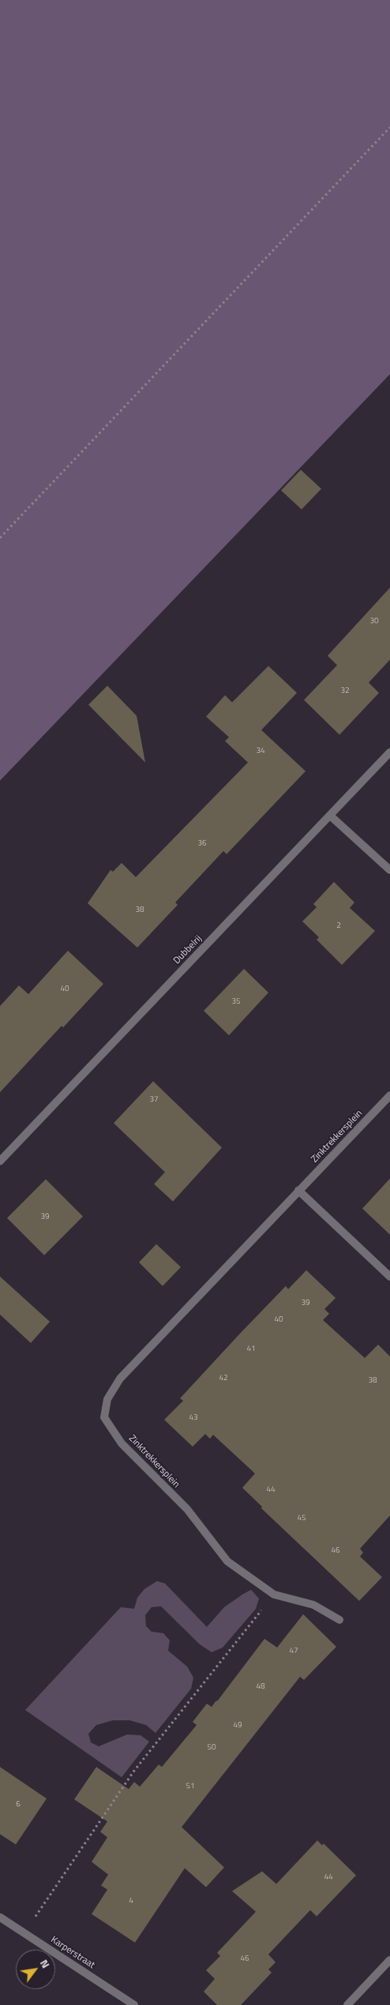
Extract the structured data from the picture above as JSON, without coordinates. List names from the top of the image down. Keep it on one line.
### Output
{"streets":{"street":["Dubbelrij","Zinktrekkersplein","Karperstraat"]},"house_numbers":["30","32","34","36","38","2","40","35","37","39","39","40","41","42","38","43","44","45","46","47","48","49","50","51","6","44","4","46"],"north":"top right"}
